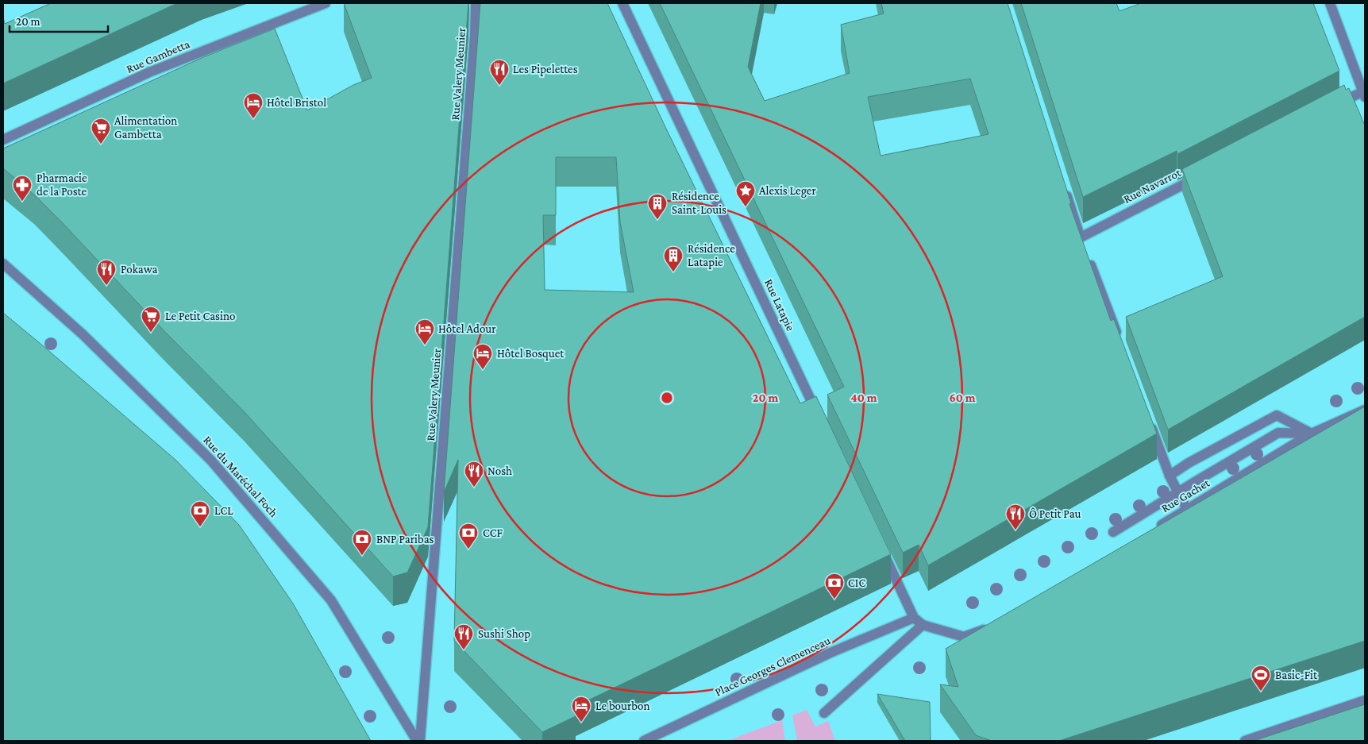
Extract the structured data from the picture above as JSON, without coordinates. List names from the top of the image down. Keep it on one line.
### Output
{"streets":{"street":["Rue Gambetta","Rue Valery Meunier","Rue Navarrot","Rue Latapie","Rue du Maréchal Foch","Rue Gachet","Place Georges Clemenceau"]},"places":{"restaurant":["Les Pipelettes","Pokawa","Nosh","Ô Petit Pau","Sushi Shop"],"hotel":["Hôtel Bristol","Hôtel Adour","Hôtel Bosquet","Le bourbon"],"supermarket":["Alimentation Gambetta","Le Petit Casino"],"pharmacy":["Pharmacie de la Poste"],"place":["Alexis Leger"],"building":["Résidence Saint-Louis","Résidence Latapie"],"bank":["LCL","CCF","BNP Paribas","CIC"],"sports":["Basic-Fit"]},"scale_bar":"20 m","rings":["20 m","40 m","60 m"]}
